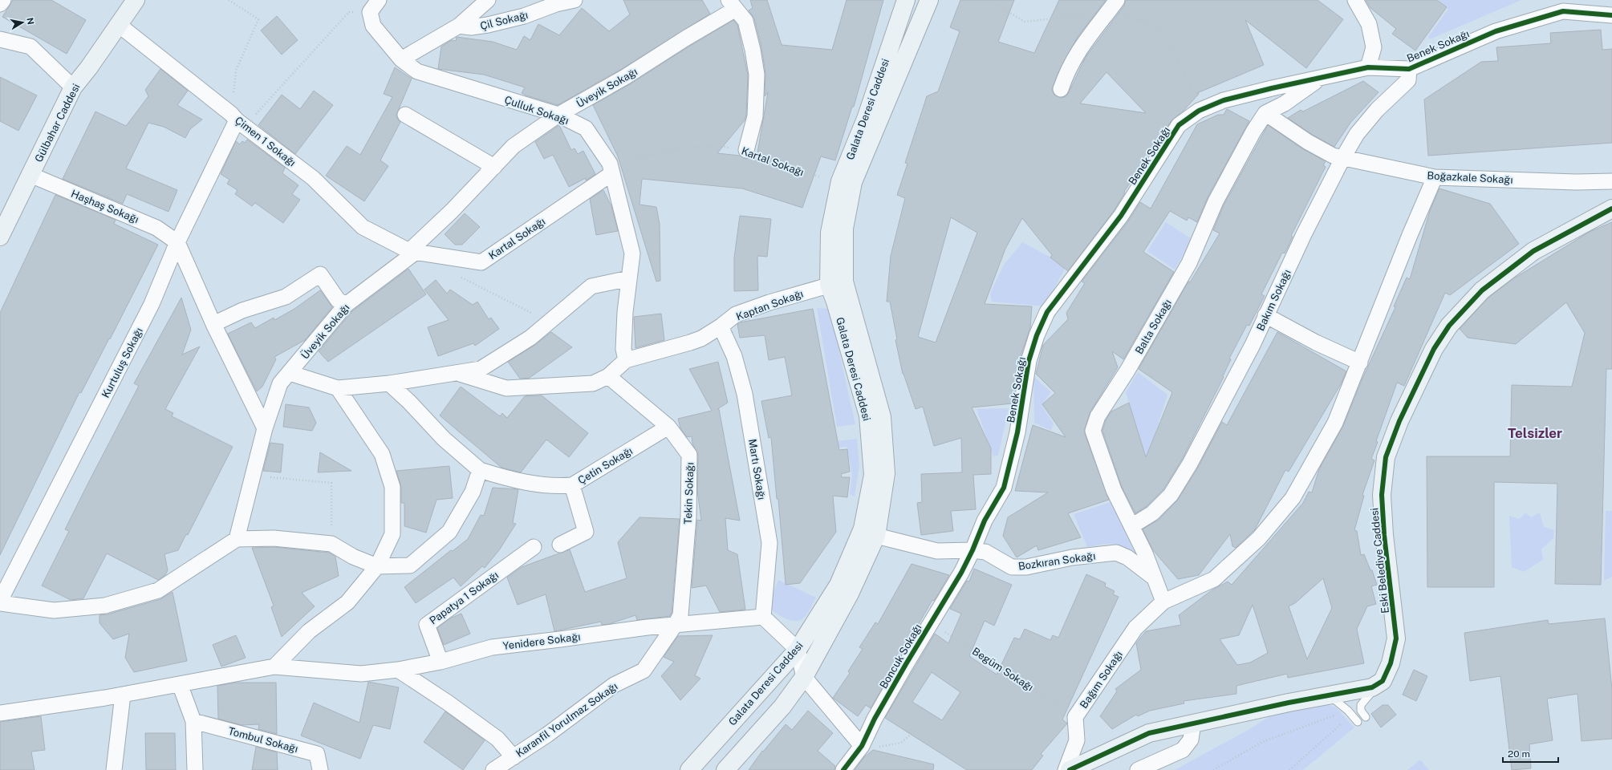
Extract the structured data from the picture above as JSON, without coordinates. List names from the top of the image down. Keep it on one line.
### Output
{"streets":{"main road":["Galata Deresi Caddesi","Gülbahar Caddesi","Eski Belediye Caddesi"],"street":["Çil Sokağı","Benek Sokağı","Üveyik Sokağı","Çulluk Sokağı","Çimen 1 Sokağı","Kartal Sokağı","Boğazkale Sokağı","Haşhaş Sokağı","Bakım Sokağı","Kaptan Sokağı","Balta Sokağı","Kurtuluş Sokağı","Çetin Sokağı","Martı Sokağı","Tekin Sokağı","Bozkıran Sokağı","Papatya 1 Sokağı","Yenidere Sokağı","Boncuk Sokağı","Bağım Sokağı","Karanfil Yorulmaz Sokağı","Tombul Sokağı"],"path":["Begüm Sokağı"]},"crossings":[["Benek Sokağı","Bakım Sokağı"],["Benek Sokağı","Bozkıran Sokağı"],["Benek Sokağı","Boncuk Sokağı"],["Üveyik Sokağı","Çulluk Sokağı"],["Üveyik Sokağı","Çimen 1 Sokağı"],["Üveyik Sokağı","Kartal Sokağı"],["Galata Deresi Caddesi","Kartal Sokağı"],["Galata Deresi Caddesi","Kaptan Sokağı"],["Galata Deresi Caddesi","Bozkıran Sokağı"],["Çulluk Sokağı","Kartal Sokağı"],["Çulluk Sokağı","Kaptan Sokağı"],["Gülbahar Caddesi","Çimen 1 Sokağı"],["Gülbahar Caddesi","Haşhaş Sokağı"],["Çimen 1 Sokağı","Kartal Sokağı"],["Çimen 1 Sokağı","Kurtuluş Sokağı"],["Boğazkale Sokağı","Bakım Sokağı"],["Boğazkale Sokağı","Balta Sokağı"],["Boğazkale Sokağı","Bağım Sokağı"],["Haşhaş Sokağı","Kurtuluş Sokağı"],["Bakım Sokağı","Balta Sokağı"],["Kaptan Sokağı","Martı Sokağı"],["Balta Sokağı","Bozkıran Sokağı"],["Balta Sokağı","Bağım Sokağı"],["Çetin Sokağı","Tekin Sokağı"],["Martı Sokağı","Yenidere Sokağı"],["Tekin Sokağı","Yenidere Sokağı"],["Tekin Sokağı","Karanfil Yorulmaz Sokağı"],["Bozkıran Sokağı","Boncuk Sokağı"],["Papatya 1 Sokağı","Yenidere Sokağı"],["Yenidere Sokağı","Karanfil Yorulmaz Sokağı"],["Boncuk Sokağı","Begüm Sokağı"],["Begüm Sokağı","Bağım Sokağı"]],"districts":["Telsizler"],"scale_bar":"20 m","north":"right"}
